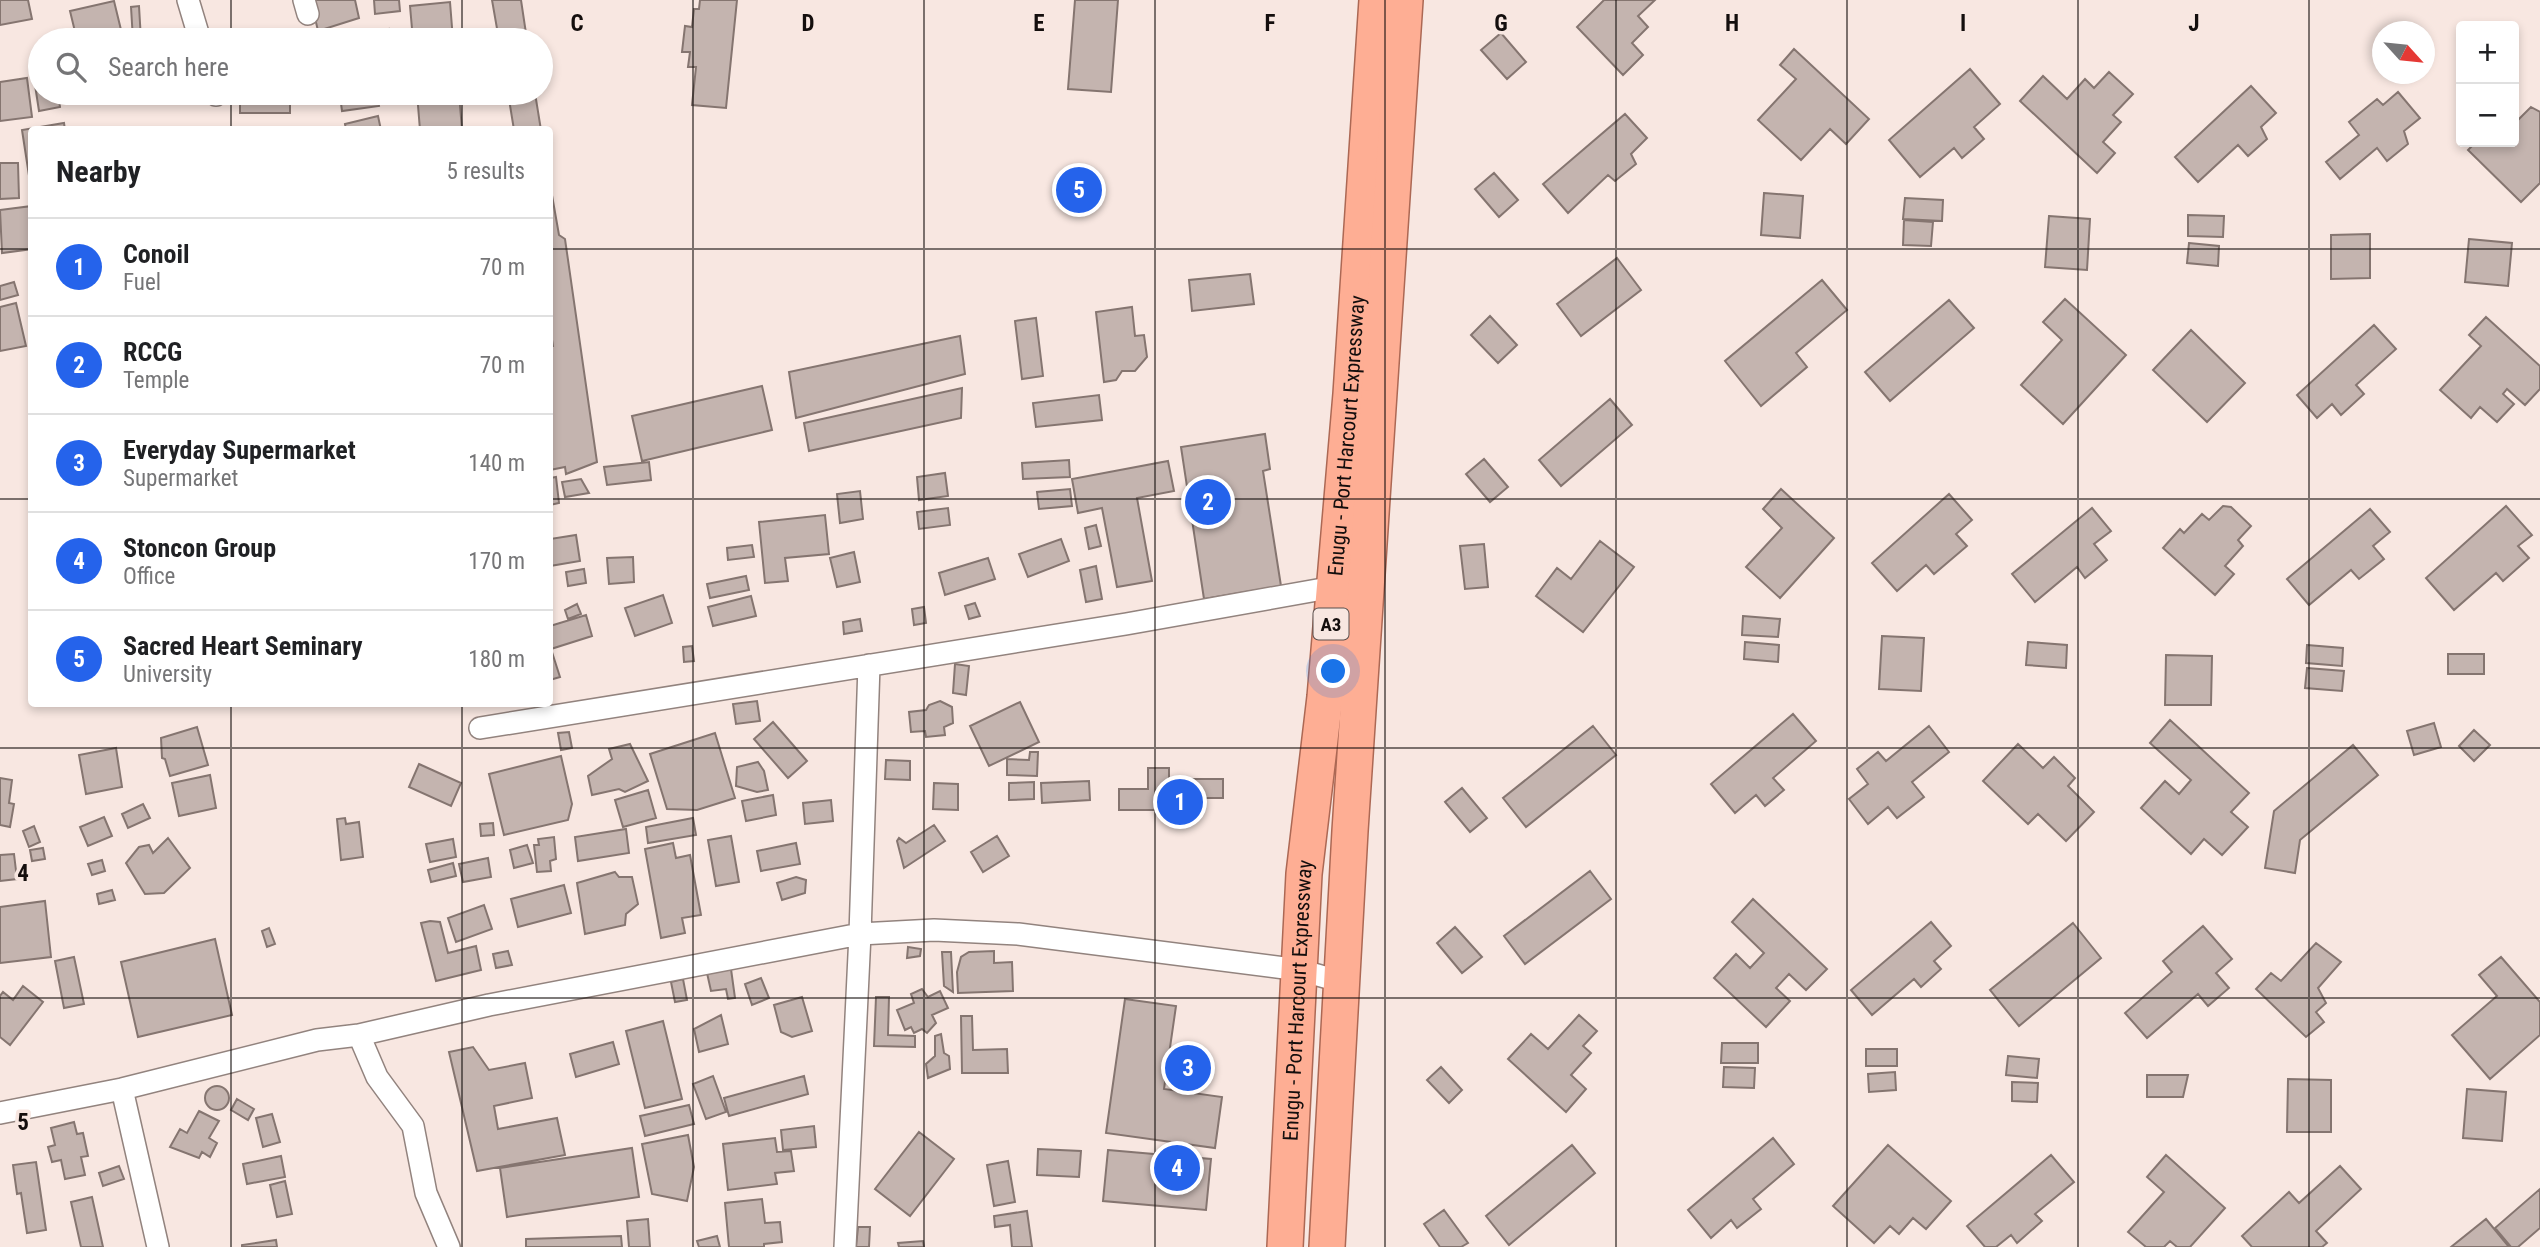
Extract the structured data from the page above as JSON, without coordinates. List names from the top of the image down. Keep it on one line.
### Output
{"streets":{"highway":["Enugu - Port Harcourt Expressway","A3"]},"north":"bottom right","page":{"map_buttons":["+","−"],"search":"Search here","heading":["Nearby","5 results"],"pins":["5","2","1","3","4"],"list":[{"mark":"1","name":"Conoil","note":"Fuel","value":"70 m"},{"mark":"2","name":"RCCG","note":"Temple","value":"70 m"},{"mark":"3","name":"Everyday Supermarket","note":"Supermarket","value":"140 m"},{"mark":"4","name":"Stoncon Group","note":"Office","value":"170 m"},{"mark":"5","name":"Sacred Heart Seminary","note":"University","value":"180 m"}]},"grid":{"columns":["C","D","E","F","G","H","I","J"],"rows":["4","5"]}}
